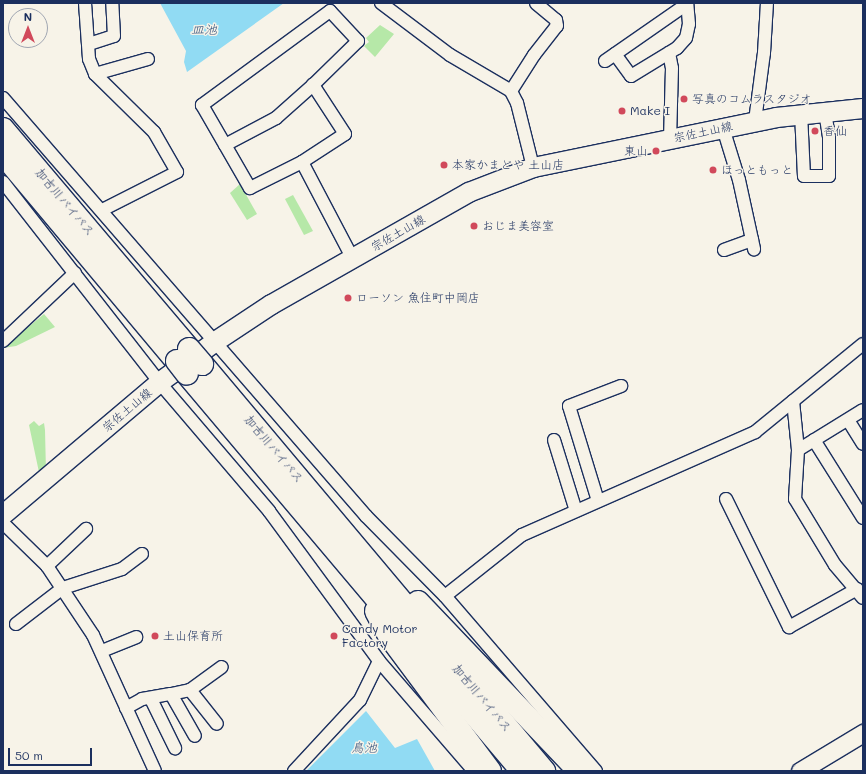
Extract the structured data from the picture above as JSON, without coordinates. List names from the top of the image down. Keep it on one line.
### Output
{"streets":{"highway":["加古川バイパス"],"main road":["宗佐土山線"]},"water":["皿池","鳥池"],"places":["写真のコムラスタジオ","Make I","香仙","東山","本家かまどや 土山店","ほっともっと","おじま美容室","ローソン 魚住町中岡店","土山保育所","Candy Motor Factory"],"scale_bar":"50 m","north":"top"}
